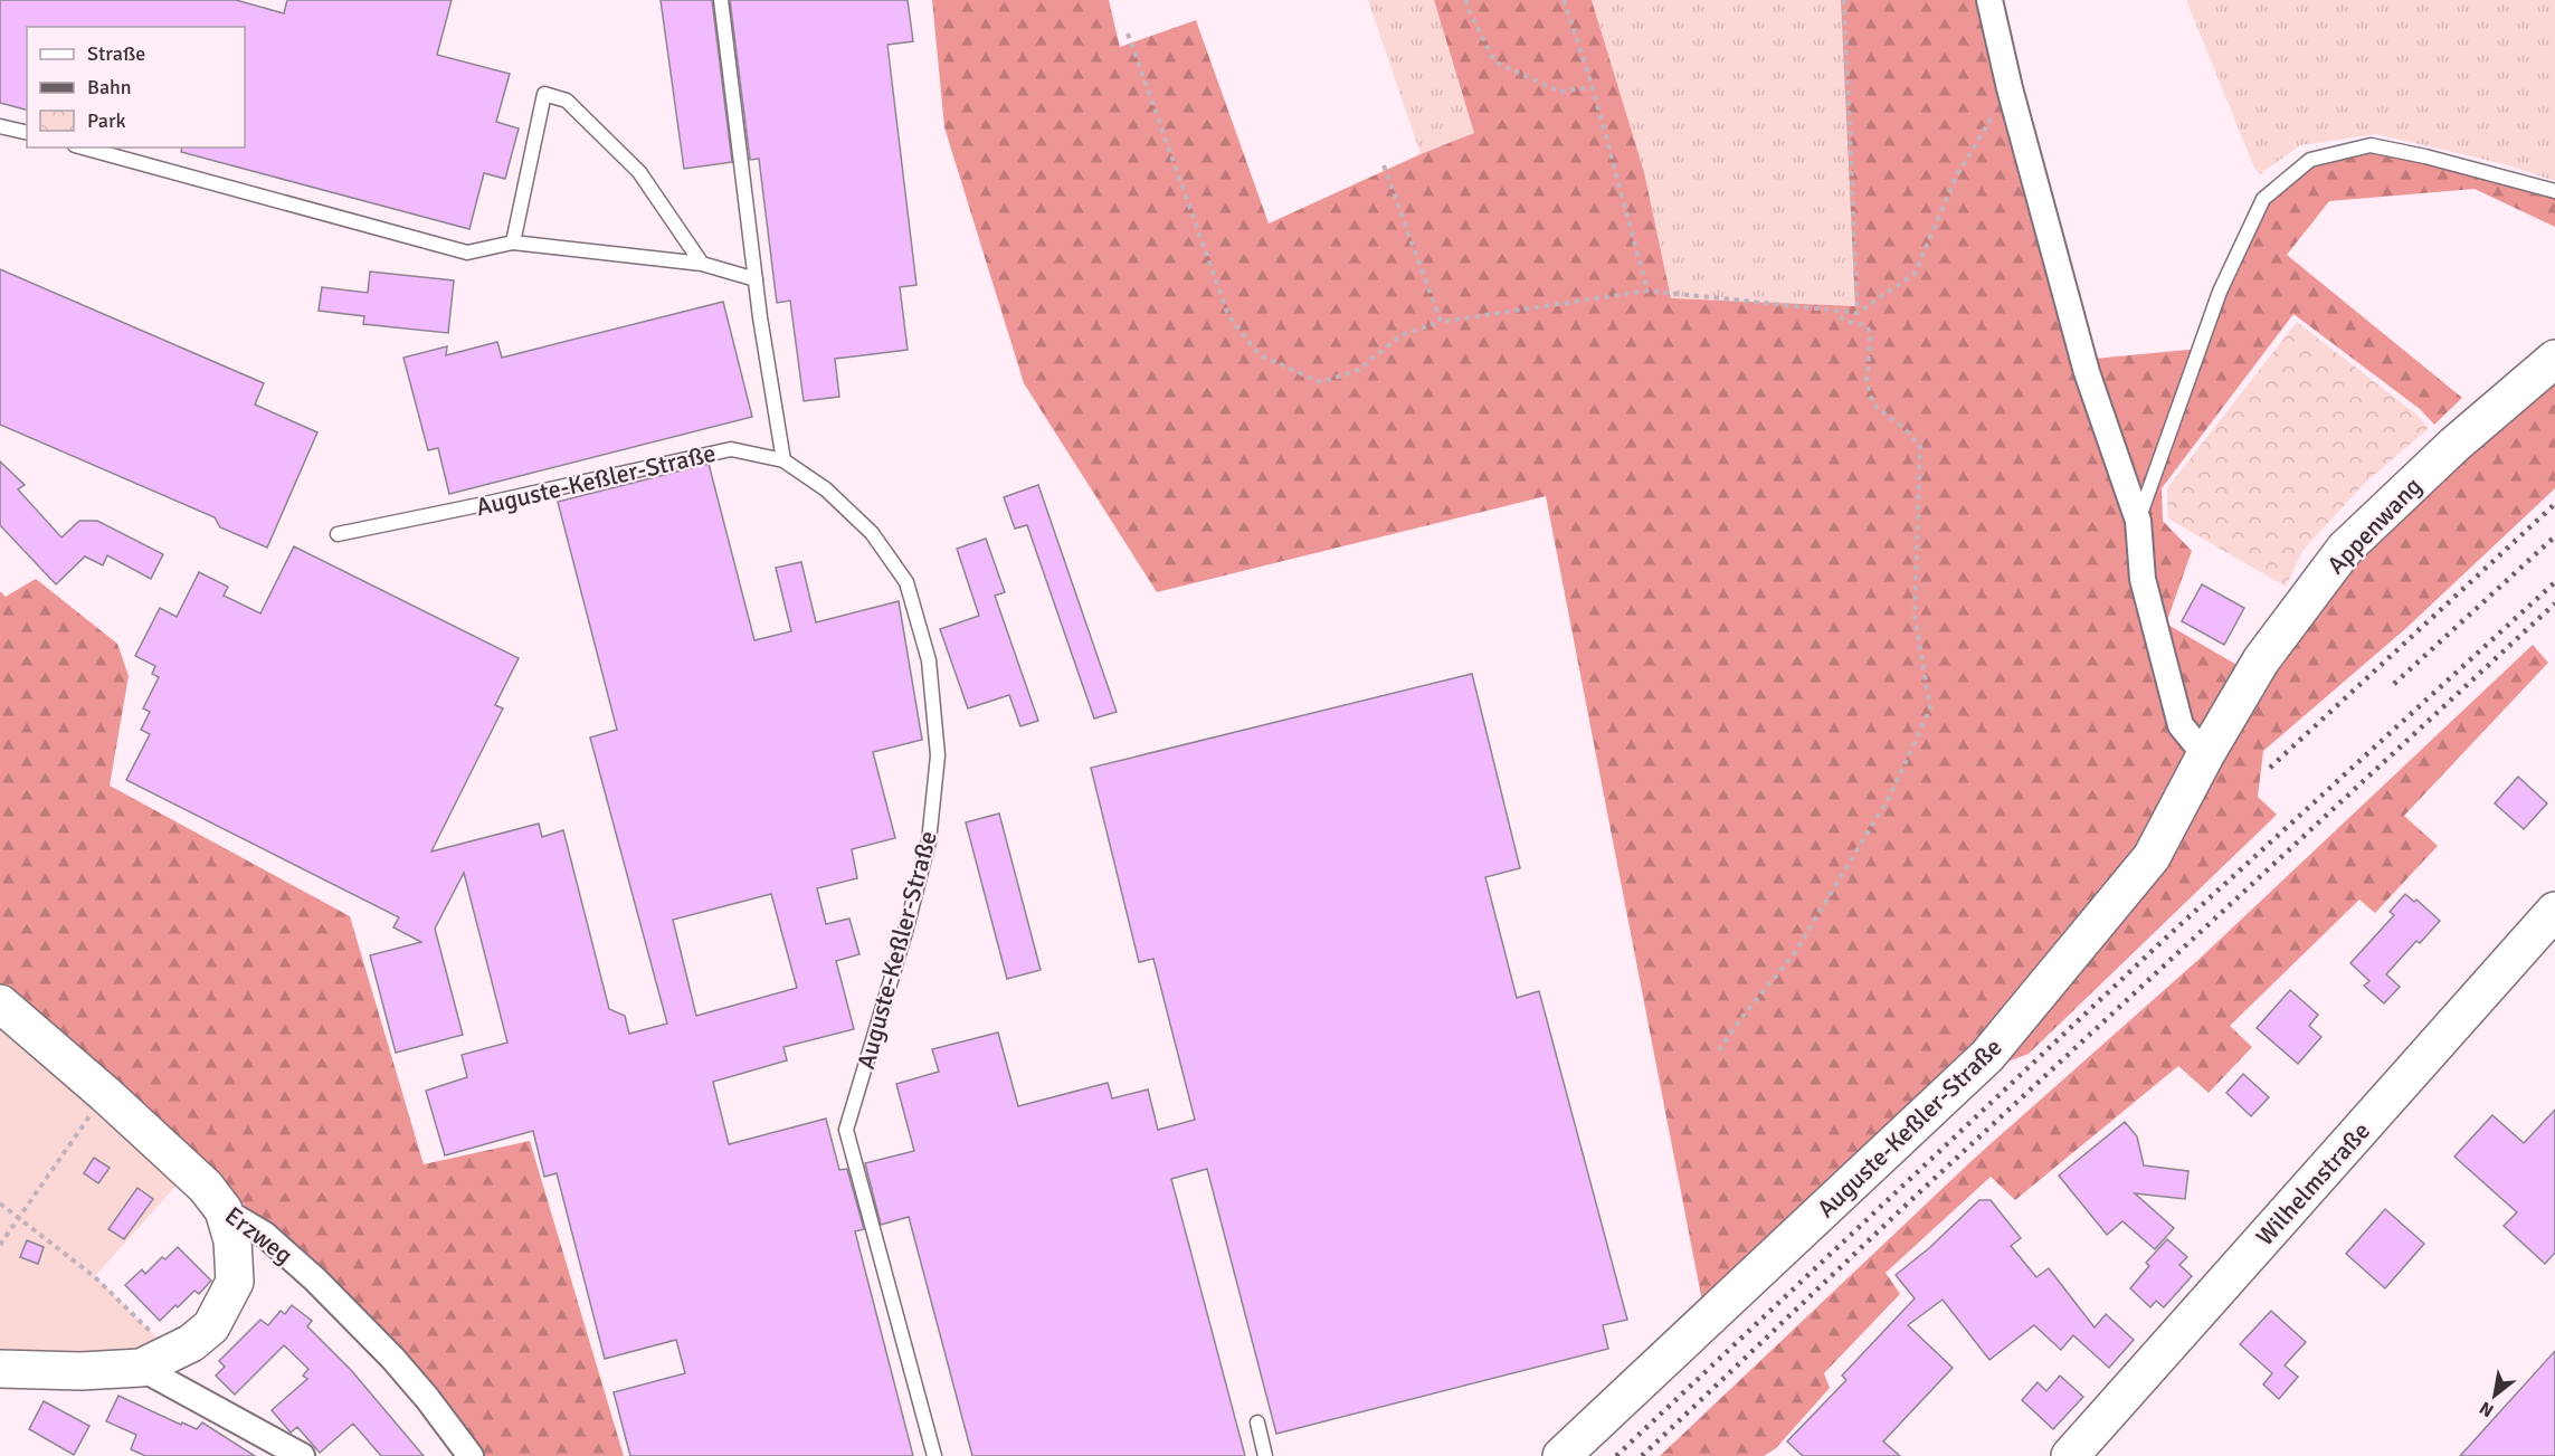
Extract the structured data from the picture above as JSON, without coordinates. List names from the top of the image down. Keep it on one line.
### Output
{"streets":{"street":["Auguste-Keßler-Straße","Appenwang","Wilhelmstraße","Erzweg"]},"crossings":[["Auguste-Keßler-Straße","Appenwang"]],"legend":["Straße","Bahn","Park"],"north":"bottom left"}
